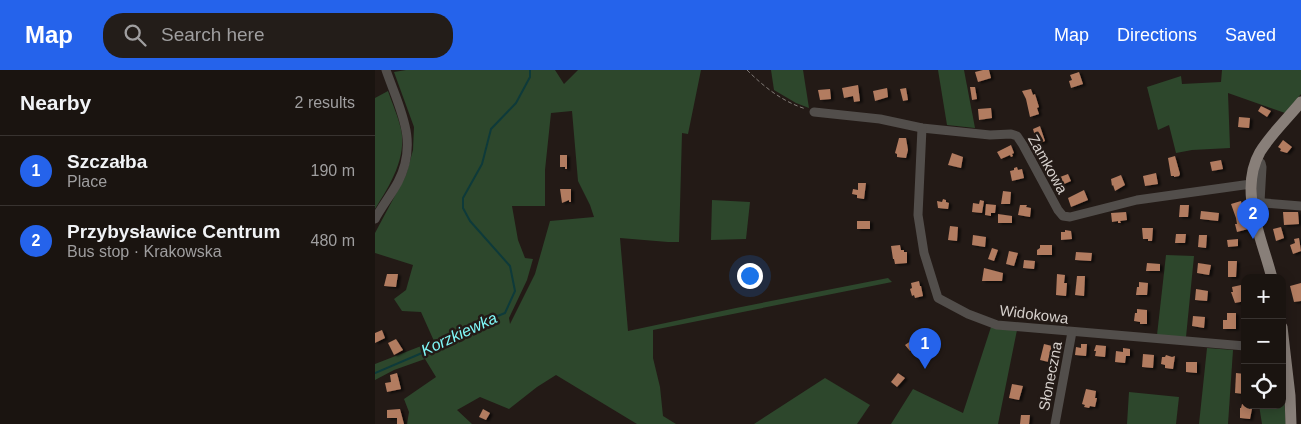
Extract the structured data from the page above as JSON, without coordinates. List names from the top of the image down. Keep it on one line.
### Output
{"streets":{"street":["Zamkowa","Widokowa","Słoneczna"]},"crossings":[["Zamkowa","Widokowa"],["Widokowa","Słoneczna"]],"water":["Korzkiewka"],"page":{"header":"Map","search":"Search here","nav":["Map","Directions","Saved"],"heading":["Nearby","2 results"],"list":[{"mark":"1","name":"Szczałba","note":"Place","value":"190 m"},{"mark":"2","name":"Przybysławice Centrum","note":"Bus stop · Krakowska","value":"480 m"}],"pins":["2","1"],"map_buttons":["+","−"]}}
